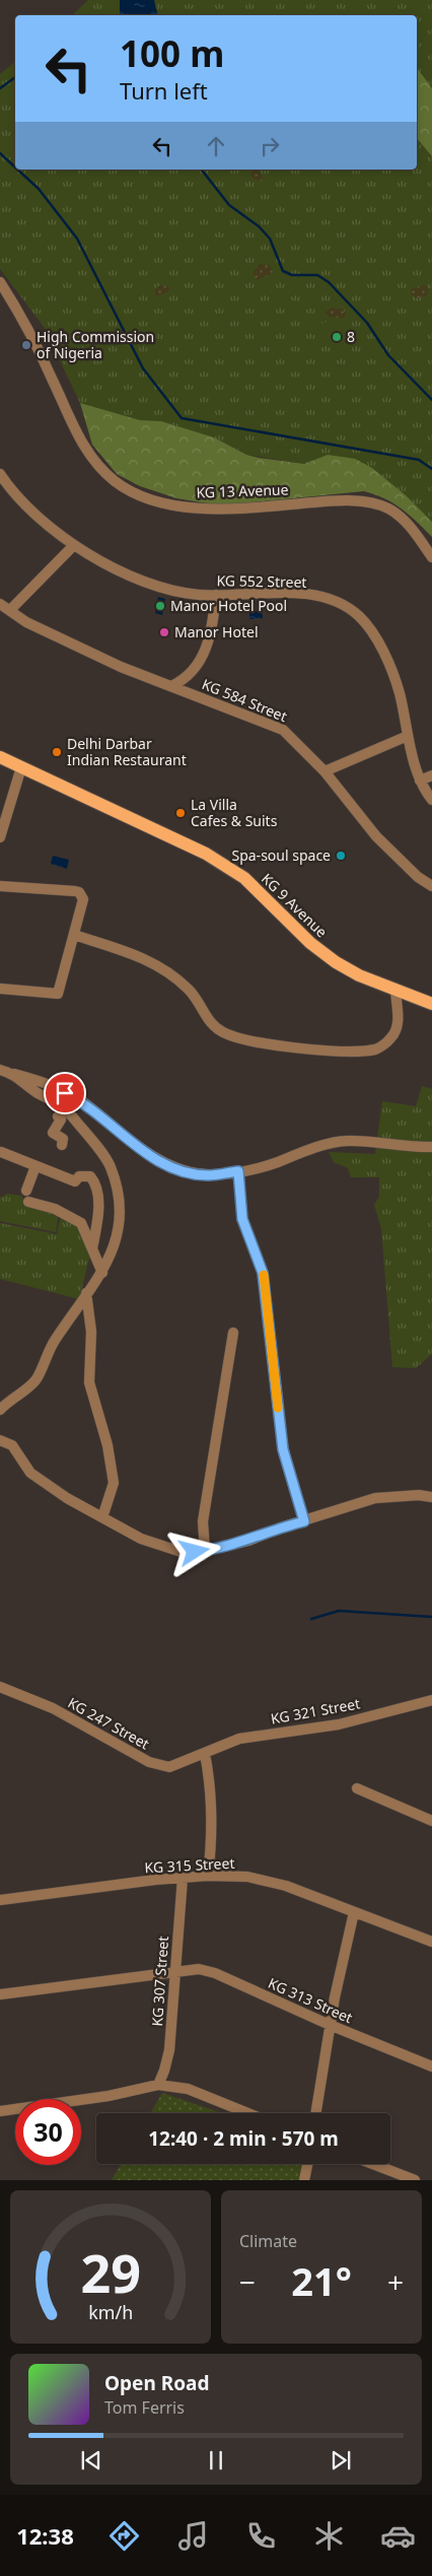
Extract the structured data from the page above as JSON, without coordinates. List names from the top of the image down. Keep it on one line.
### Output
{"streets":{"main road":["KG 9 Avenue"],"street":["KG 13 Avenue","KG 552 Street","KG 584 Street","KG 321 Street","KG 247 Street","KG 315 Street","KG 307 Street","KG 313 Street"]},"crossings":[["KG 321 Street","KG 247 Street"],["KG 315 Street","KG 307 Street"],["KG 307 Street","KG 313 Street"]],"places":["8","High Commission of Nigeria","Manor Hotel Pool","Manor Hotel","Delhi Darbar Indian Restaurant","La Villa Cafes & Suits","Spa-soul space"],"page":{"turn":["100 m","Turn left"],"limit":"30","trip":"12:40 · 2 min · 570 m","tile":"Climate","heat":["−","21°","+"],"song":["Open Road","Tom Ferris"],"tabs":"12:38","gauge":["29","km/h"]}}
